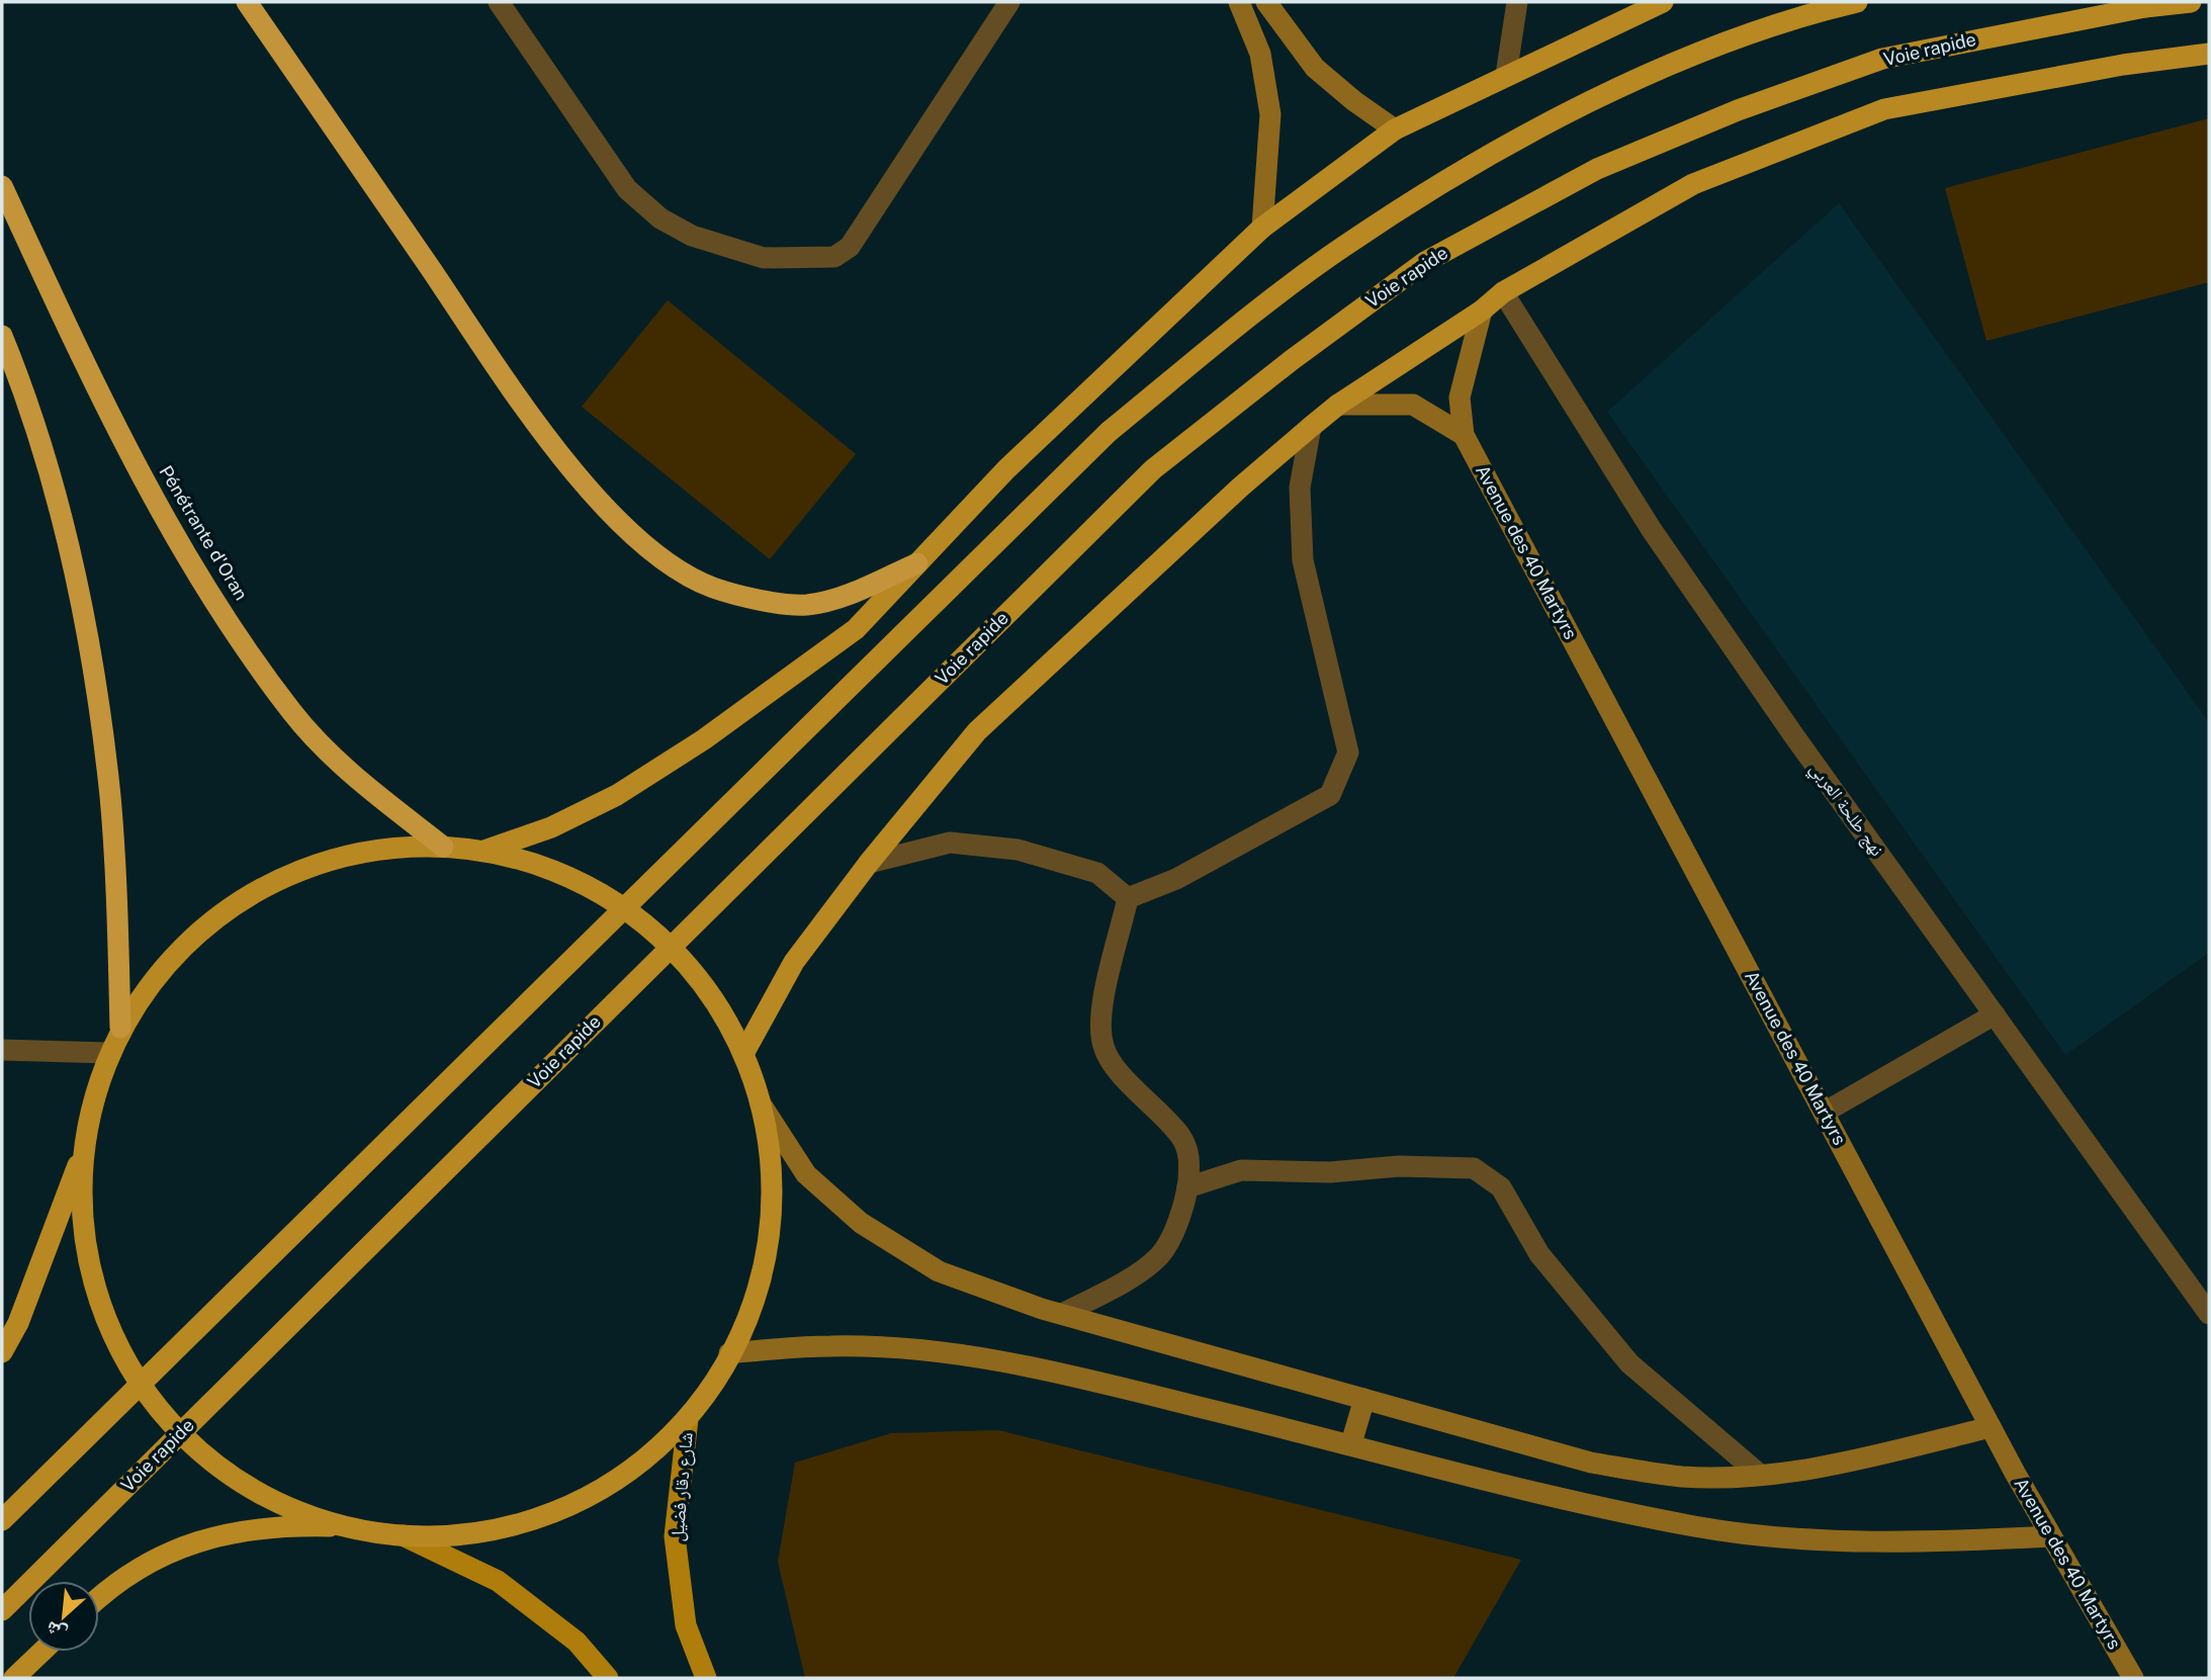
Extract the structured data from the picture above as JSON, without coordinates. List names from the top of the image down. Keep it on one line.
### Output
{"streets":{"highway":["Voie rapide","Pénétrante d'Oran"],"main road":["Avenue des 40 Martyrs","شارع دقار فضيل"],"street":["نهج طلحة العربي"]},"north":"bottom left"}
